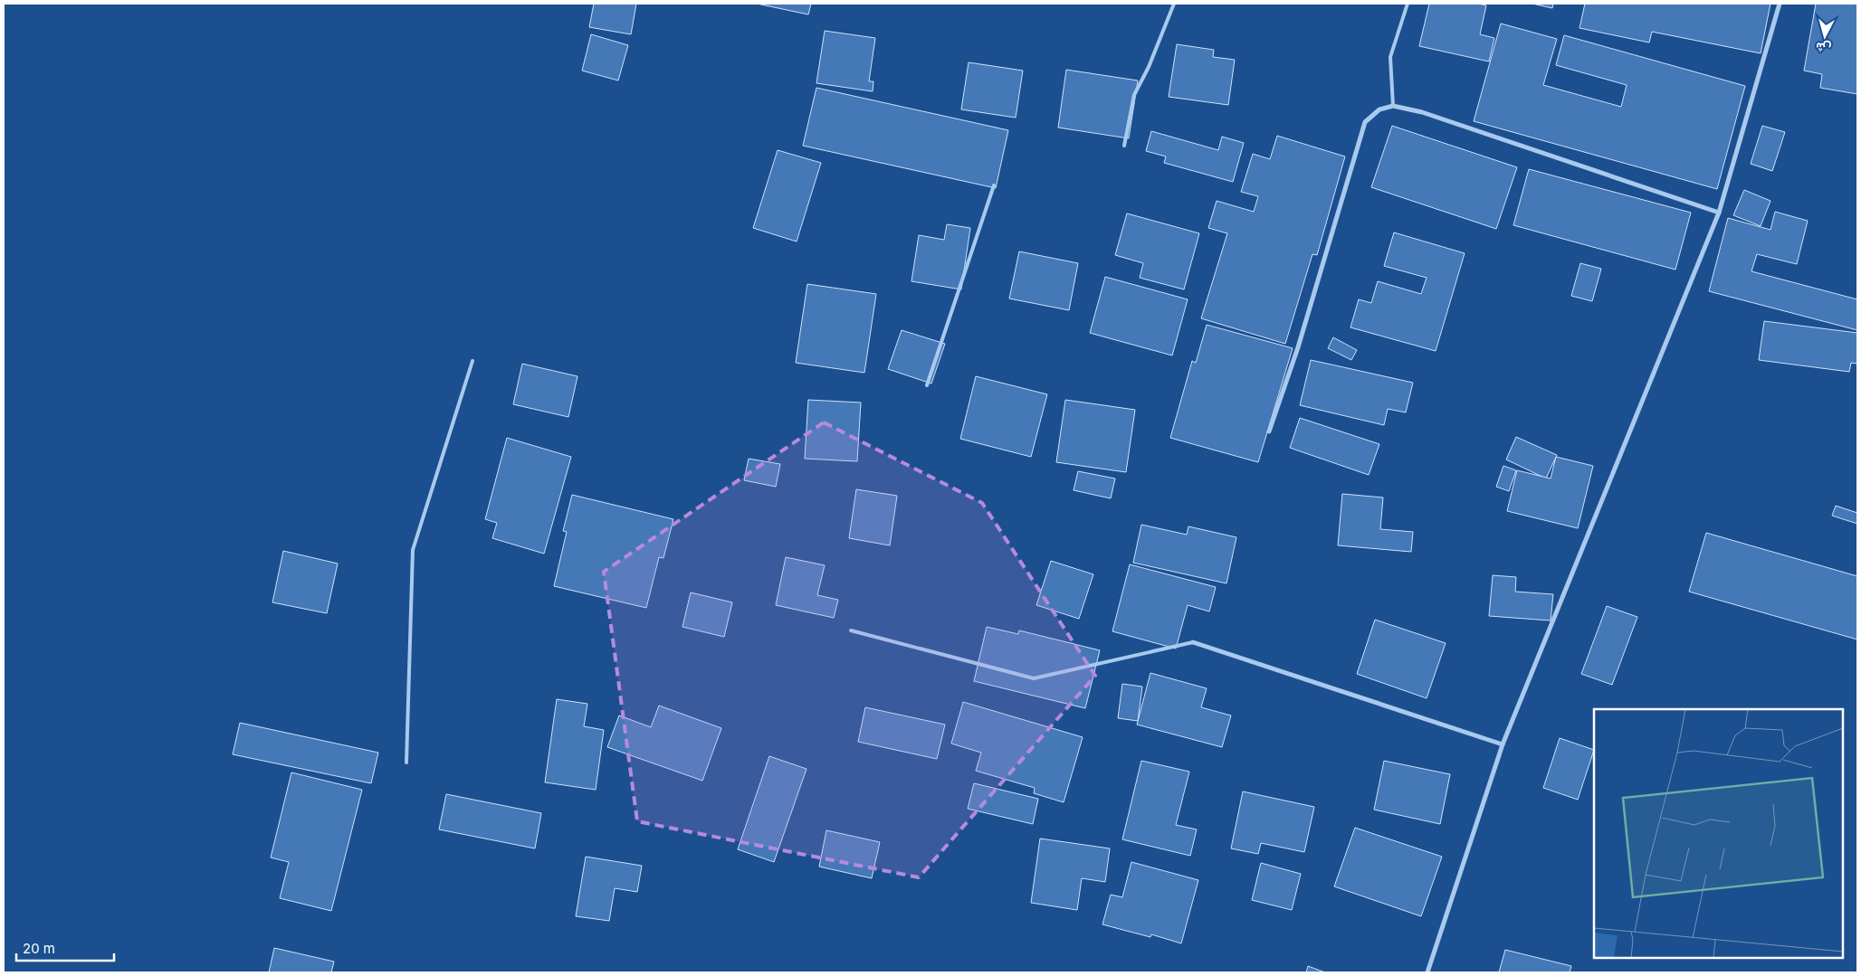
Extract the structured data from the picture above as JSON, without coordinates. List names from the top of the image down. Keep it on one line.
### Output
{"scale_bar":"20 m","north":"bottom"}
